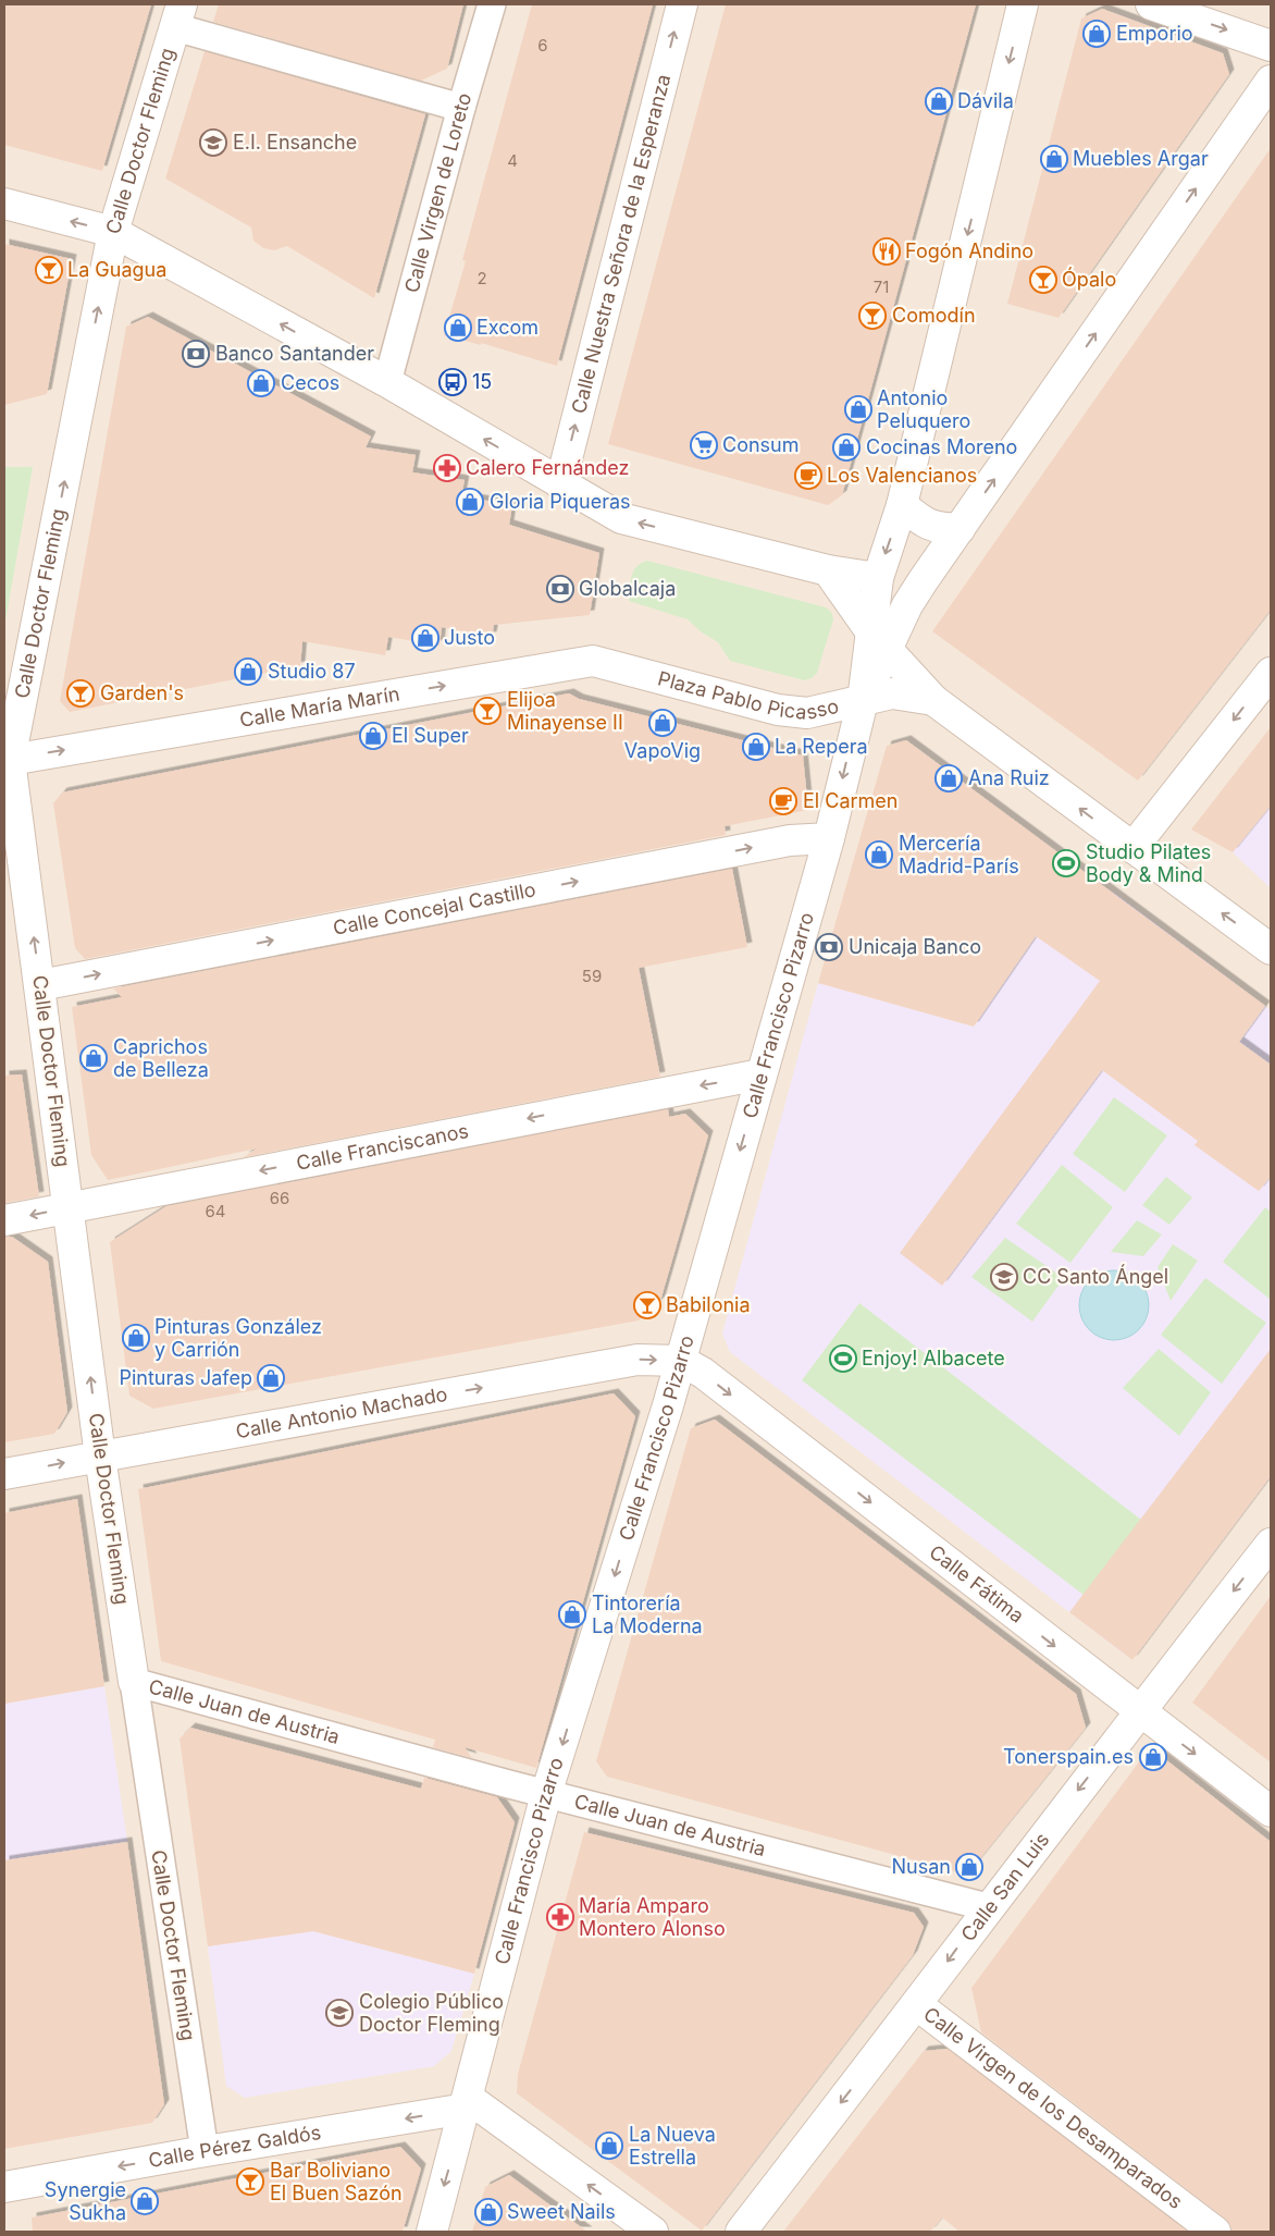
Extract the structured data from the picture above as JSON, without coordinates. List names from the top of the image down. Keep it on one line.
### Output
{"streets":{"street":["Calle Doctor Fleming","Calle Virgen de Loreto","Calle Nuestra Señora de la Esperanza","Plaza Pablo Picasso","Calle María Marín","Calle Concejal Castillo","Calle Francisco Pizarro","Calle Franciscanos","Calle Antonio Machado","Calle Fátima","Calle Juan de Austria","Calle San Luis","Calle Virgen de los Desamparados","Calle Pérez Galdós"]},"crossings":[["Calle Doctor Fleming","Calle María Marín"],["Calle Doctor Fleming","Calle Concejal Castillo"],["Calle Doctor Fleming","Calle Franciscanos"],["Calle Doctor Fleming","Calle Antonio Machado"],["Calle Doctor Fleming","Calle Juan de Austria"],["Calle Doctor Fleming","Calle Pérez Galdós"],["Plaza Pablo Picasso","Calle María Marín"],["Plaza Pablo Picasso","Calle Francisco Pizarro"],["Calle Concejal Castillo","Calle Francisco Pizarro"],["Calle Francisco Pizarro","Calle Franciscanos"],["Calle Francisco Pizarro","Calle Antonio Machado"],["Calle Francisco Pizarro","Calle Fátima"],["Calle Francisco Pizarro","Calle Juan de Austria"],["Calle Francisco Pizarro","Calle Pérez Galdós"],["Calle Antonio Machado","Calle Fátima"],["Calle Fátima","Calle San Luis"],["Calle Juan de Austria","Calle San Luis"],["Calle San Luis","Calle Virgen de los Desamparados"]],"one_way":["Calle Doctor Fleming","Calle Nuestra Señora de la Esperanza","Calle María Marín","Calle Concejal Castillo","Calle Franciscanos","Calle Antonio Machado","Calle Fátima","Calle San Luis","Calle Pérez Galdós"],"places":{"shop":["Emporio","Dávila","Muebles Argar","Excom","Cecos","Antonio Peluquero","Cocinas Moreno","Gloria Piqueras","Justo","Studio 87","VapoVig","El Super","La Repera","Ana Ruiz","Mercería Madrid-París","Caprichos de Belleza","Pinturas González y Carrión","Pinturas Jafep","Tintorería La Moderna","Tonerspain.es","Nusan","La Nueva Estrella","Synergie Sukha","Sweet Nails"],"school or university":["E.I. Ensanche","CC Santo Ángel","Colegio Público Doctor Fleming"],"restaurant":["Fogón Andino"],"bar":["La Guagua","Ópalo","Comodín","Garden's","Elijoa Minayense II","Babilonia","Bar Boliviano El Buen Sazón"],"bank":["Banco Santander","Globalcaja","Unicaja Banco"],"bus stop":["15"],"supermarket":["Consum"],"pharmacy":["Calero Fernández","María Amparo Montero Alonso"],"cafe":["Los Valencianos","El Carmen"],"sports":["Studio Pilates Body & Mind","Enjoy! Albacete"]},"house_numbers":["6","4","2","71","59","66","64"]}
